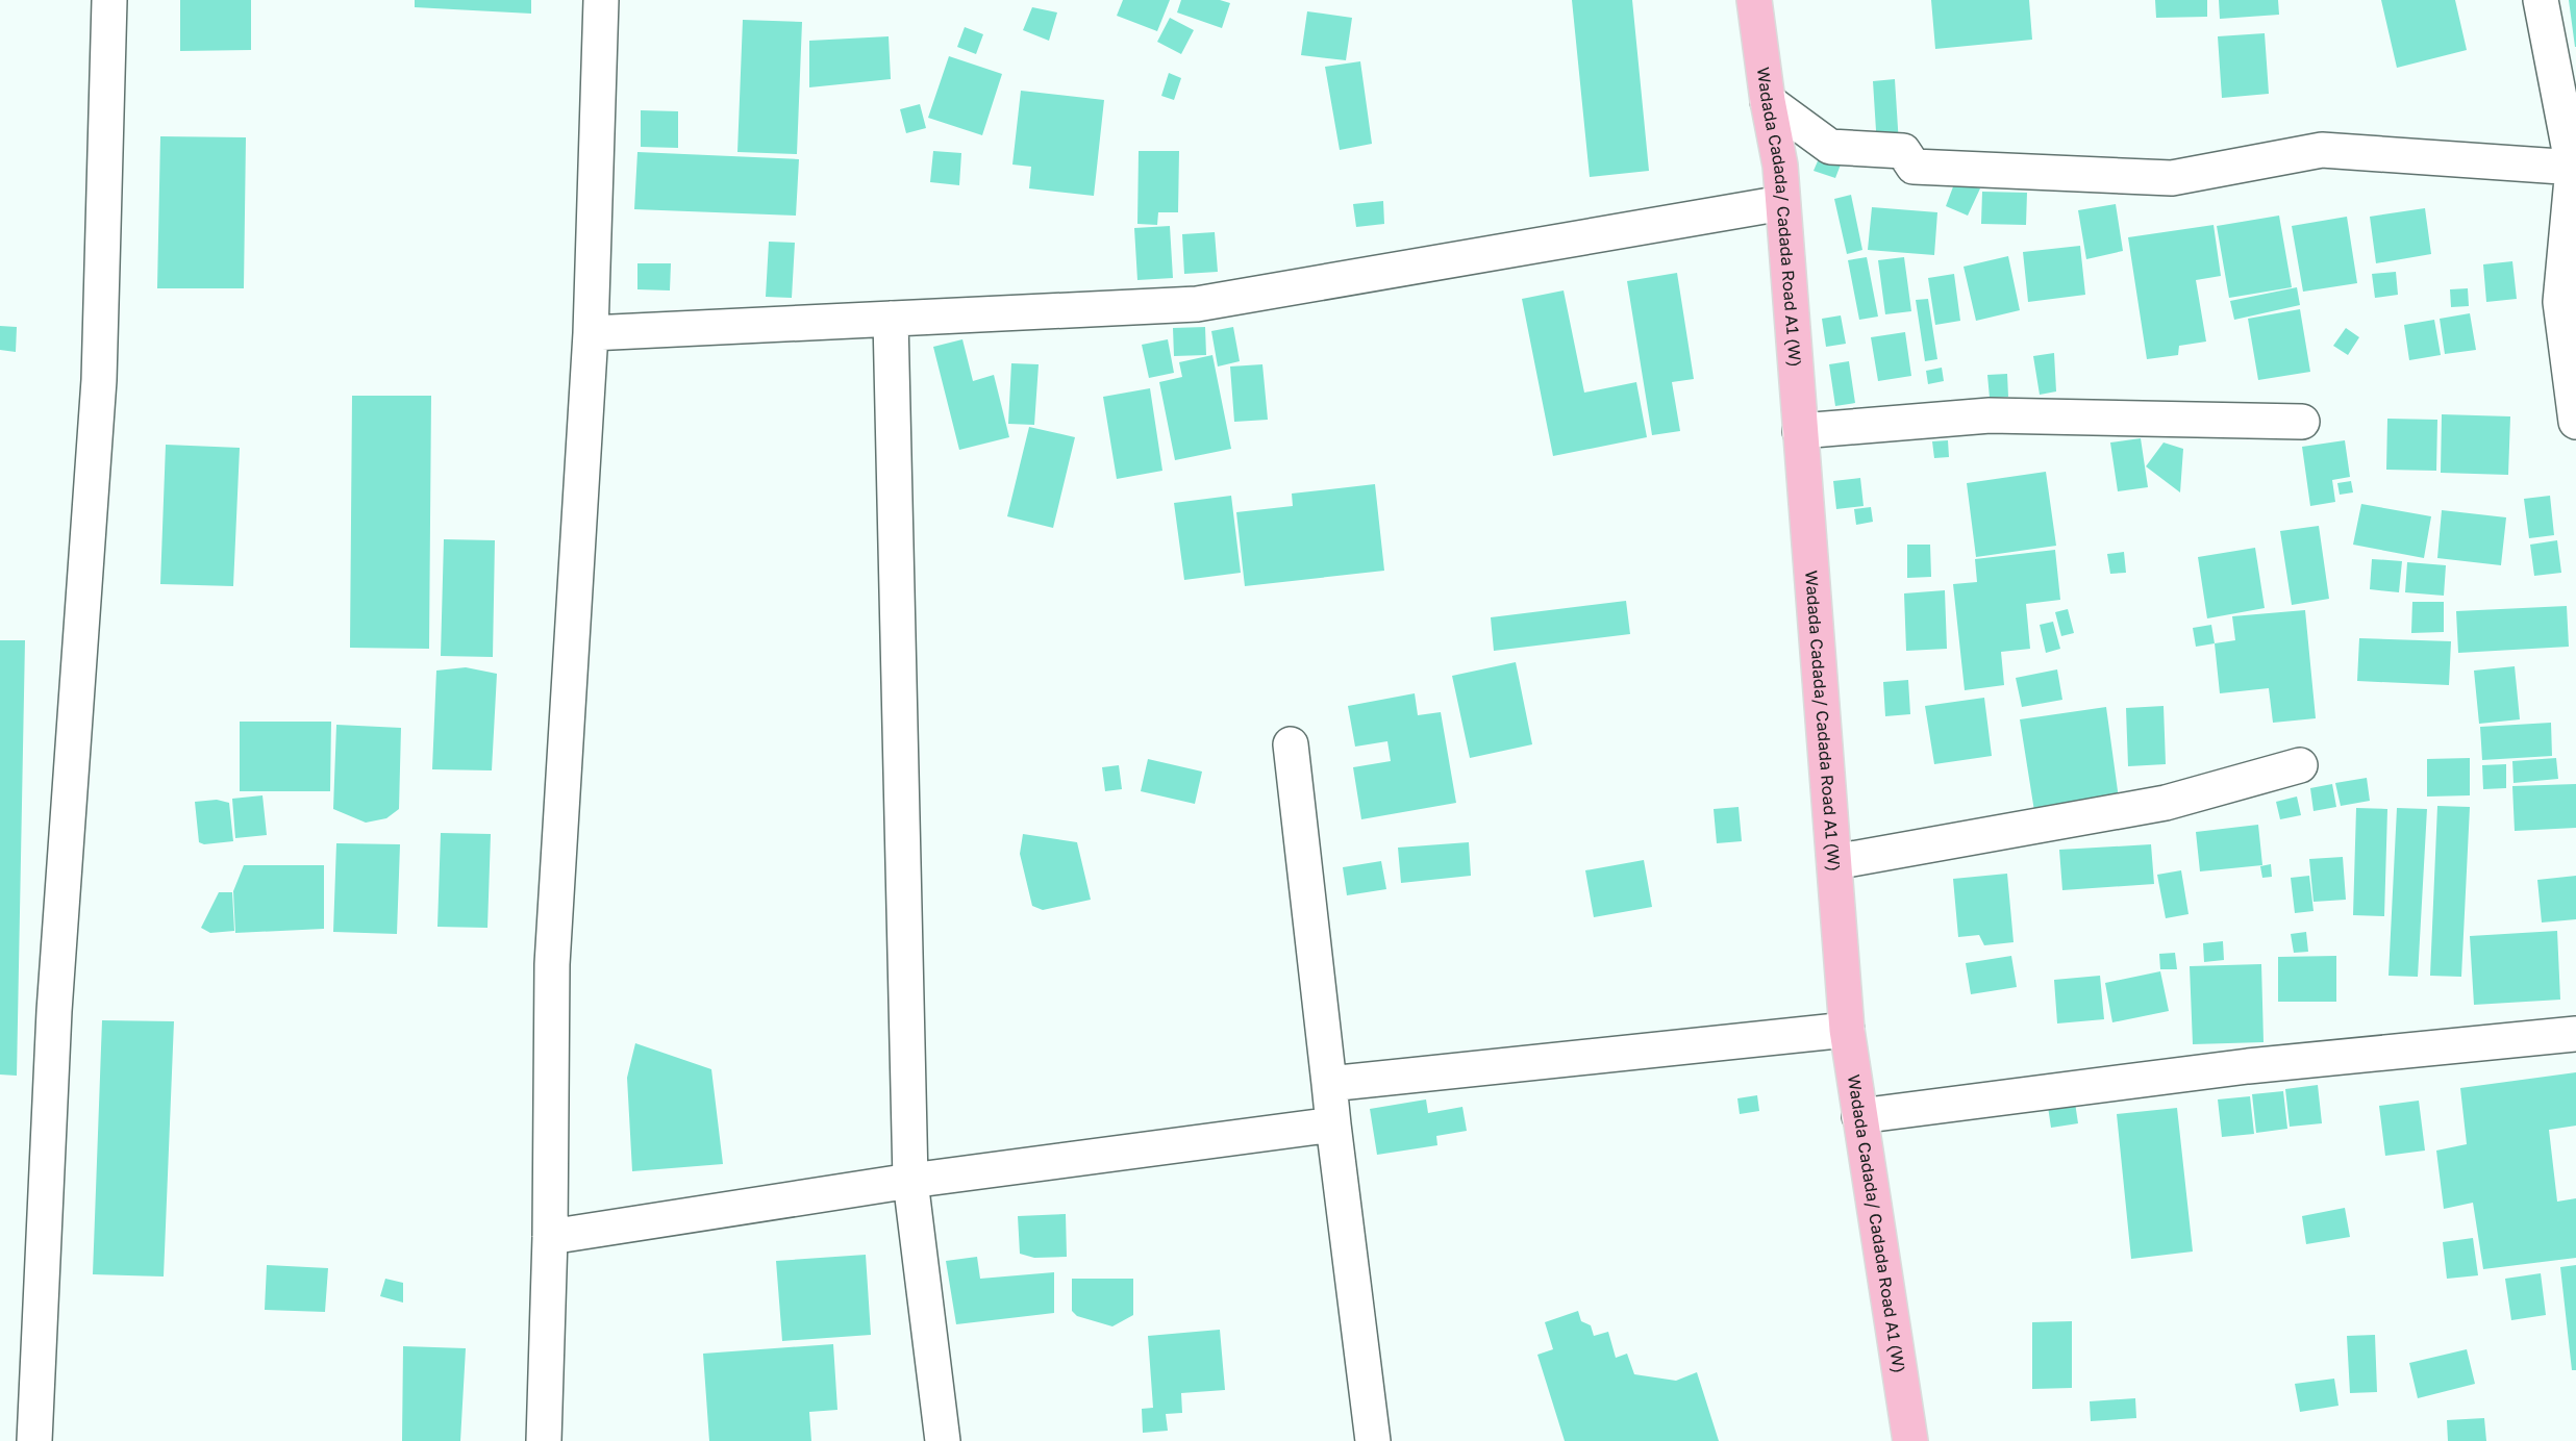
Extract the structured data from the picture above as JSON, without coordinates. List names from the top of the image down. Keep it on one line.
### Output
{"streets":{"main road":["Wadada Cadada/ Cadada Road A1 (W)"]}}
